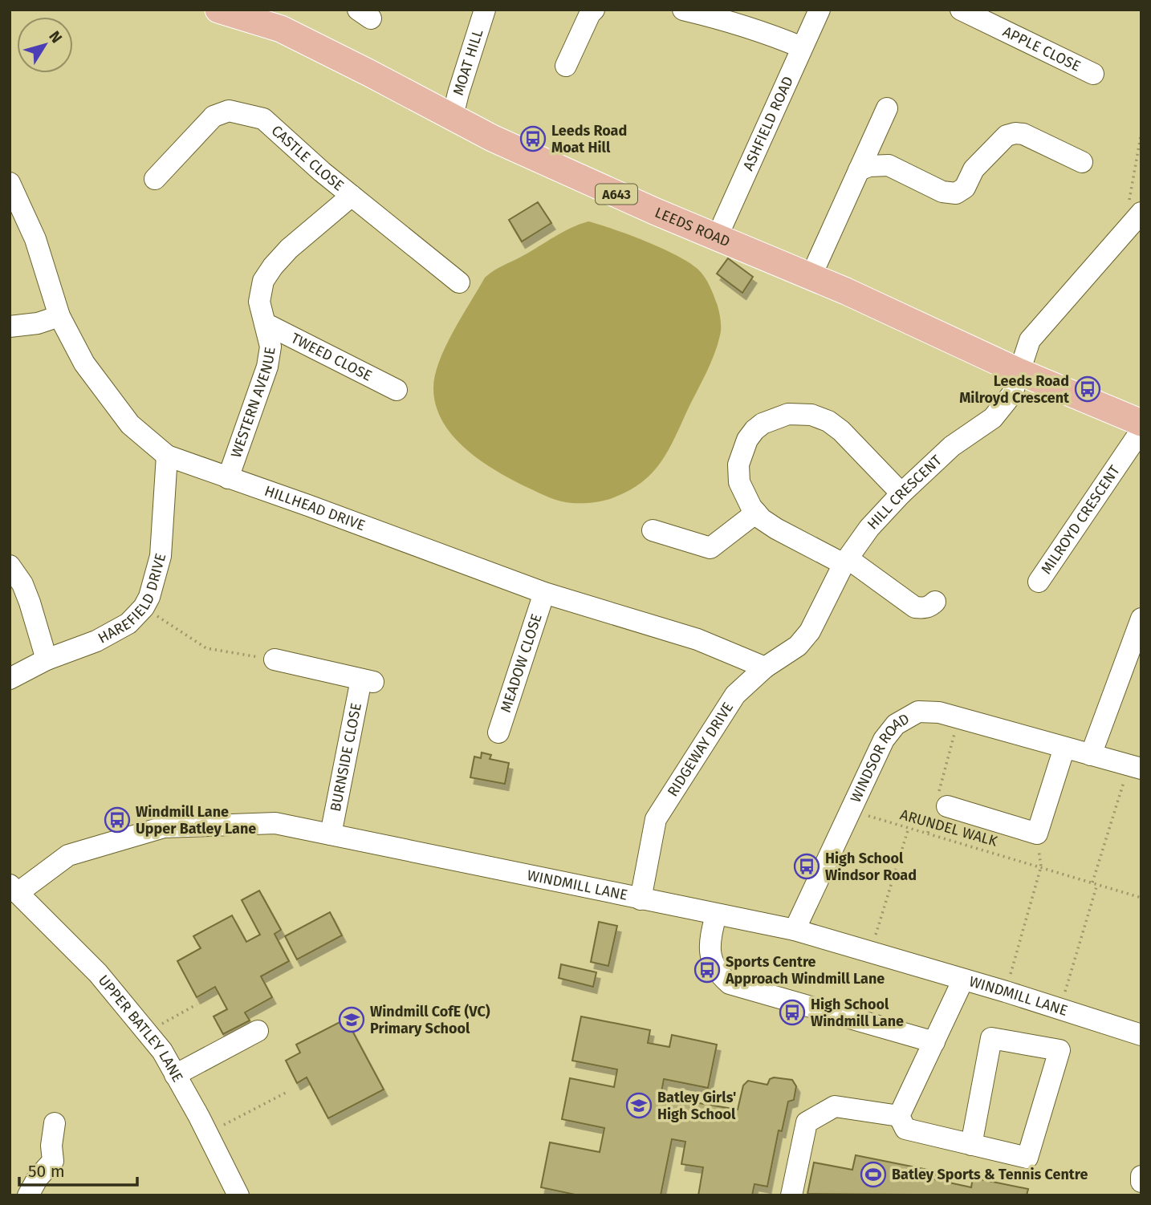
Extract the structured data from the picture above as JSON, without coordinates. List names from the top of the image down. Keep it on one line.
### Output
{"streets":{"main road":["A643","LEEDS ROAD"],"street":["APPLE CLOSE","MOAT HILL","ASHFIELD ROAD","CASTLE CLOSE","TWEED CLOSE","WESTERN AVENUE","HILL CRESCENT","HILLHEAD DRIVE","MILROYD CRESCENT","HAREFIELD DRIVE","MEADOW CLOSE","RIDGEWAY DRIVE","BURNSIDE CLOSE","WINDSOR ROAD","WINDMILL LANE","UPPER BATLEY LANE"],"path":["ARUNDEL WALK"]},"crossings":[["MOAT HILL","LEEDS ROAD"],["ASHFIELD ROAD","LEEDS ROAD"],["CASTLE CLOSE","WESTERN AVENUE"],["LEEDS ROAD","HILL CRESCENT"],["TWEED CLOSE","WESTERN AVENUE"],["WESTERN AVENUE","HILLHEAD DRIVE"],["HILL CRESCENT","RIDGEWAY DRIVE"],["HILLHEAD DRIVE","HAREFIELD DRIVE"],["HILLHEAD DRIVE","MEADOW CLOSE"],["HILLHEAD DRIVE","RIDGEWAY DRIVE"],["RIDGEWAY DRIVE","WINDMILL LANE"],["BURNSIDE CLOSE","WINDMILL LANE"],["WINDSOR ROAD","ARUNDEL WALK"],["WINDSOR ROAD","WINDMILL LANE"],["WINDMILL LANE","UPPER BATLEY LANE"]],"places":{"bus stop":["Leeds Road Moat Hill","Leeds Road Milroyd Crescent","Windmill Lane Upper Batley Lane","High School Windsor Road","Sports Centre Approach Windmill Lane","High School Windmill Lane"],"school or university":["Windmill CofE (VC) Primary School","Batley Girls' High School"],"sports":["Batley Sports & Tennis Centre"]},"scale_bar":"50 m","north":"top right"}
